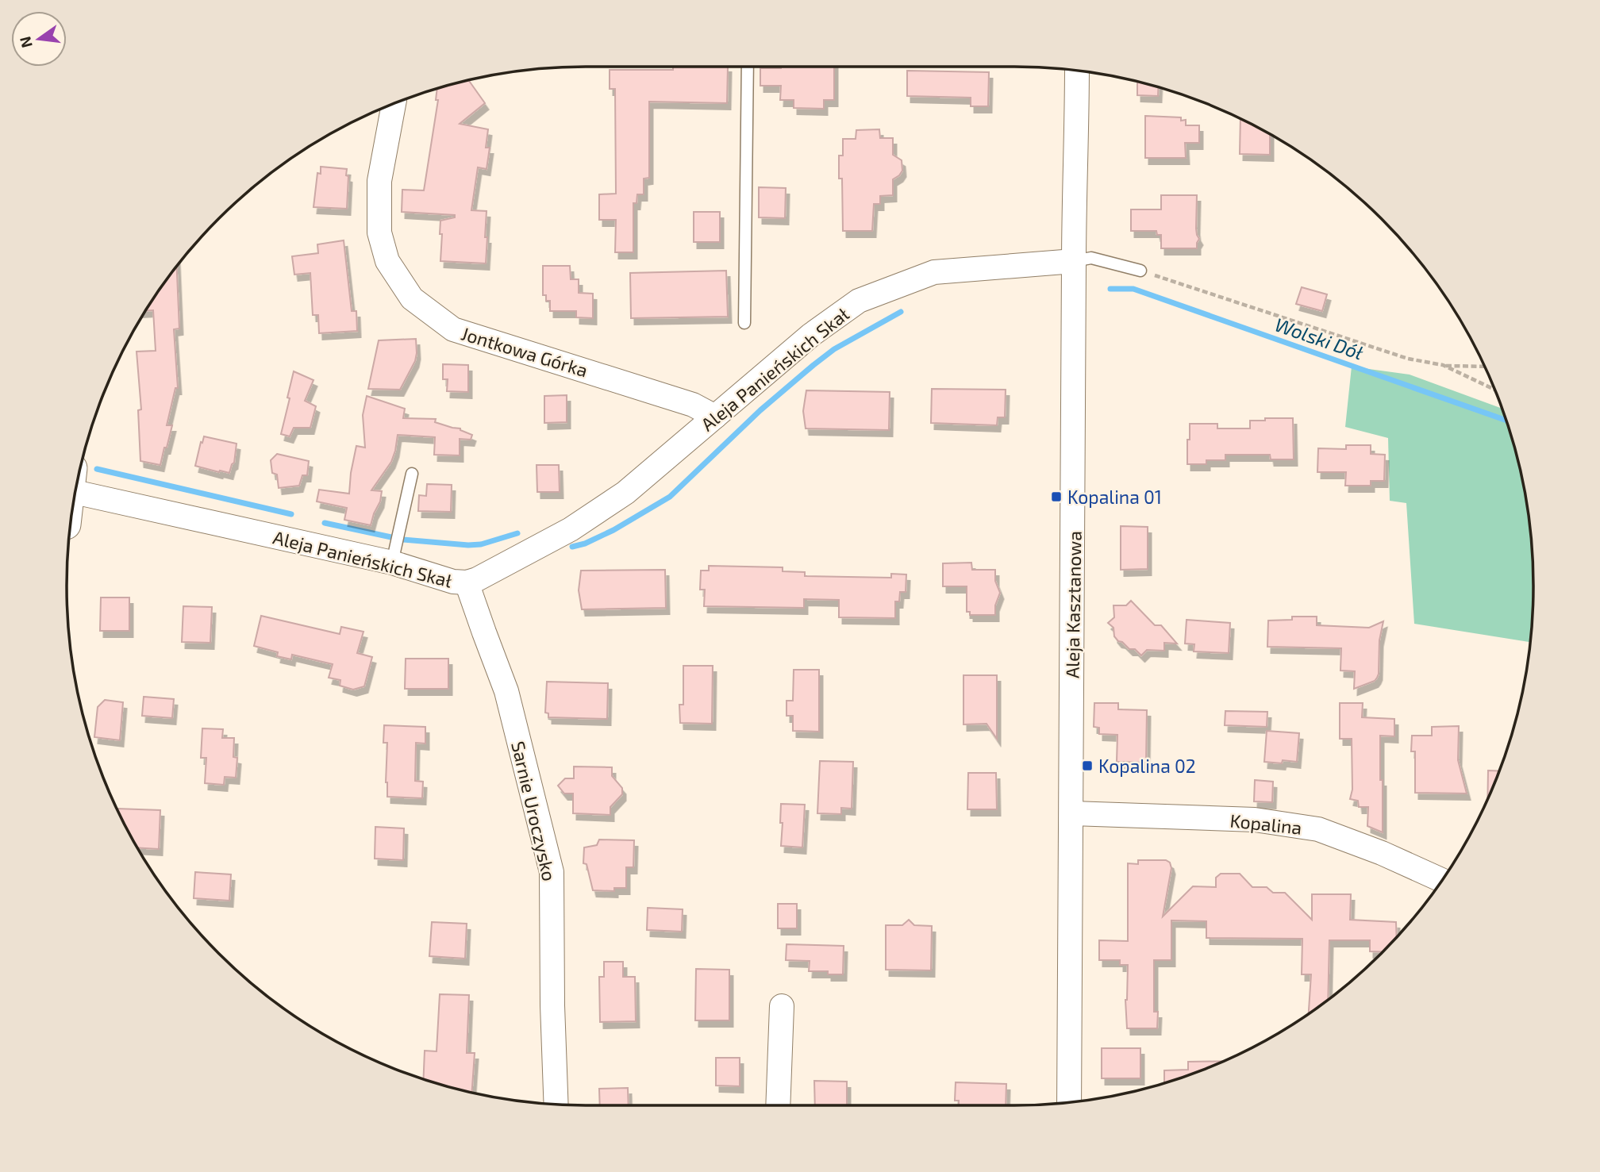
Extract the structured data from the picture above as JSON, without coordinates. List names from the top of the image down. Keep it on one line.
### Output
{"streets":{"street":["Jontkowa Górka","Aleja Panieńskich Skał","Aleja Kasztanowa","Sarnie Uroczysko","Kopalina"]},"crossings":[["Jontkowa Górka","Aleja Panieńskich Skał"],["Aleja Panieńskich Skał","Aleja Kasztanowa"],["Aleja Panieńskich Skał","Sarnie Uroczysko"],["Aleja Kasztanowa","Kopalina"]],"water":["Wolski Dół"],"places":{"transit":["Kopalina 01","Kopalina 02"]},"north":"left"}
